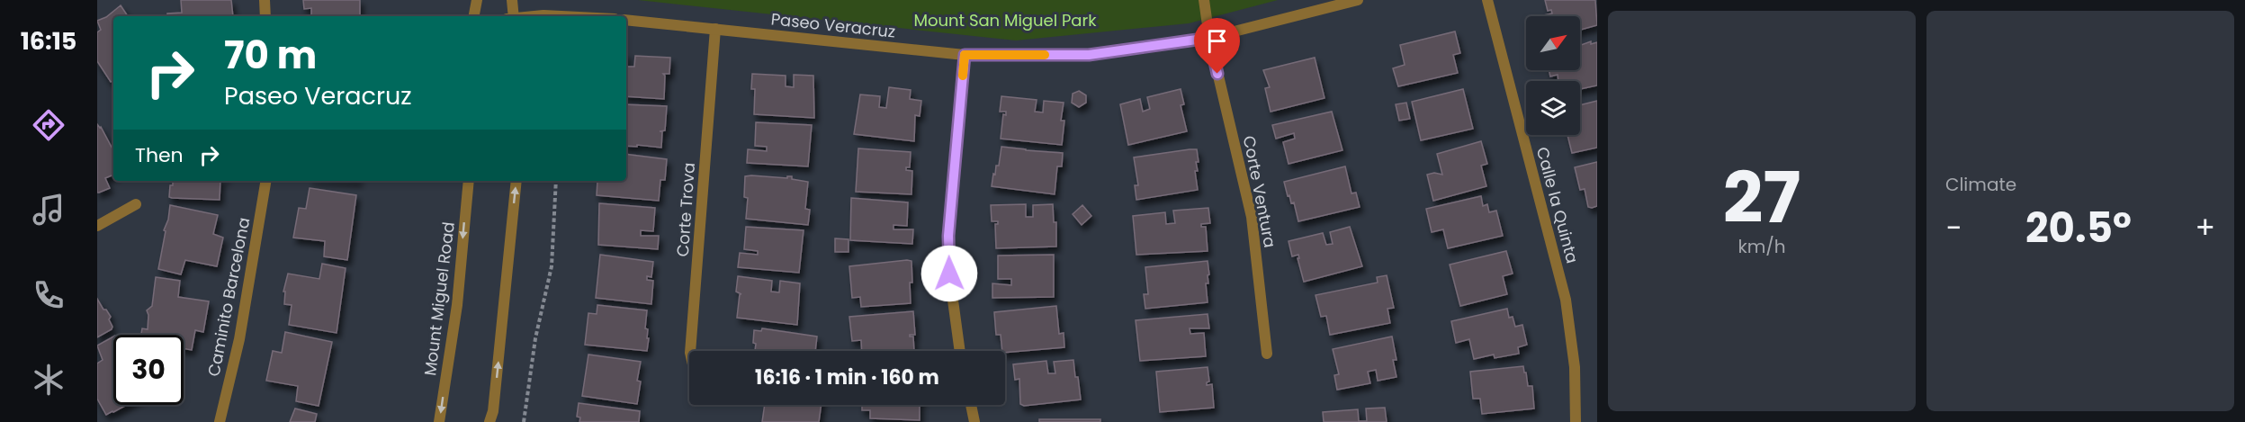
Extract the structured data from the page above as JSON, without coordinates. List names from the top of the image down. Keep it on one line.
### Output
{"streets":{"street":["Paseo Veracruz","Corte Ventura","Calle la Quinta","Corte Trova","Caminito Barcelona","Mount Miguel Road"]},"crossings":[["Paseo Veracruz","Corte Ventura"],["Paseo Veracruz","Corte Trova"]],"parks":["Mount San Miguel Park"],"north":"top right","page":{"tabs":"16:15","tile":[["27","km/h"],"Climate"],"turn":["70 m","Paseo Veracruz"],"then":"Then","heat":["−","20.5°","+"],"limit":"30","trip":"16:16 · 1 min · 160 m"}}
